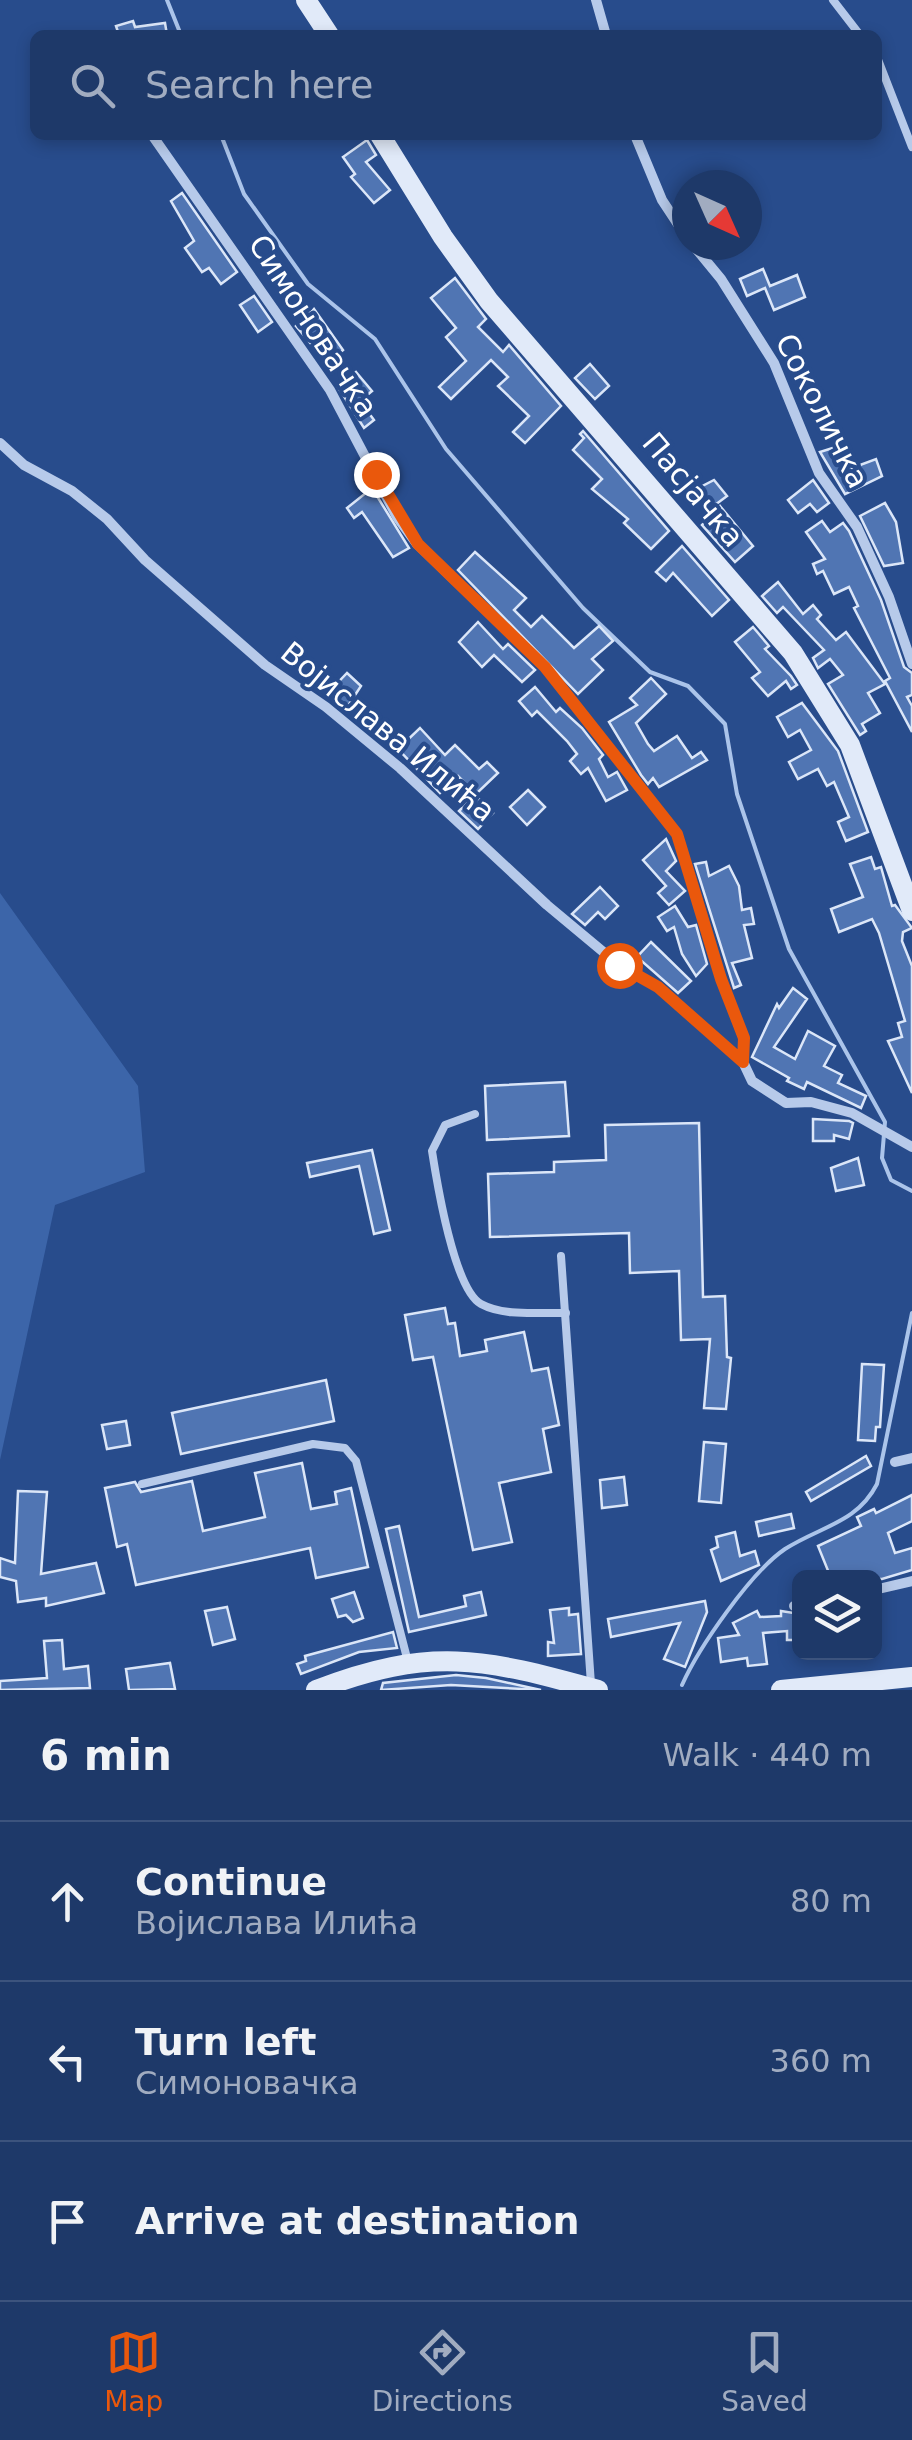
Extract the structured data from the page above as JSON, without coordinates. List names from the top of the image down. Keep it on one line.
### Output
{"streets":{"main road":["Пасјачка"],"street":["Симоновачка","Соколичка","Војислава Илића"]},"crossings":[["Симоновачка","Војислава Илића"]],"north":"bottom right","page":{"search":"Search here","heading":["6 min","Walk · 440 m"],"list":[["Continue","Војислава Илића","80 m"],["Turn left","Симоновачка","360 m"],"Arrive at destination"],"nav":["Map","Directions","Saved"]}}
